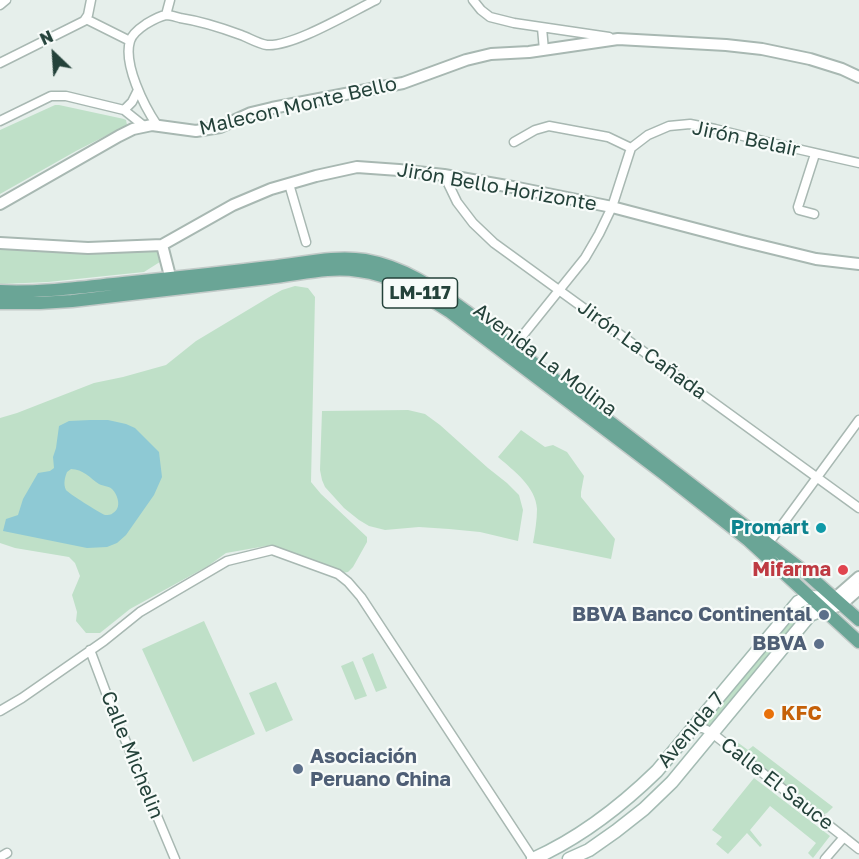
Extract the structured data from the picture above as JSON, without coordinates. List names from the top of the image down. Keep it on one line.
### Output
{"streets":{"main road":["LM-117","Avenida La Molina","Avenida 7"],"street":["Malecon Monte Bello","Jirón Belair","Jirón Bello Horizonte","Jirón La Cañada","Calle Michelin","Calle El Sauce"]},"crossings":[["Jirón Bello Horizonte","Jirón La Cañada"],["Avenida La Molina","Avenida 7"],["Avenida 7","Calle El Sauce"]],"places":["Promart","Mifarma","BBVA Banco Continental","BBVA","KFC","Asociación Peruano China"],"north":"top left"}
